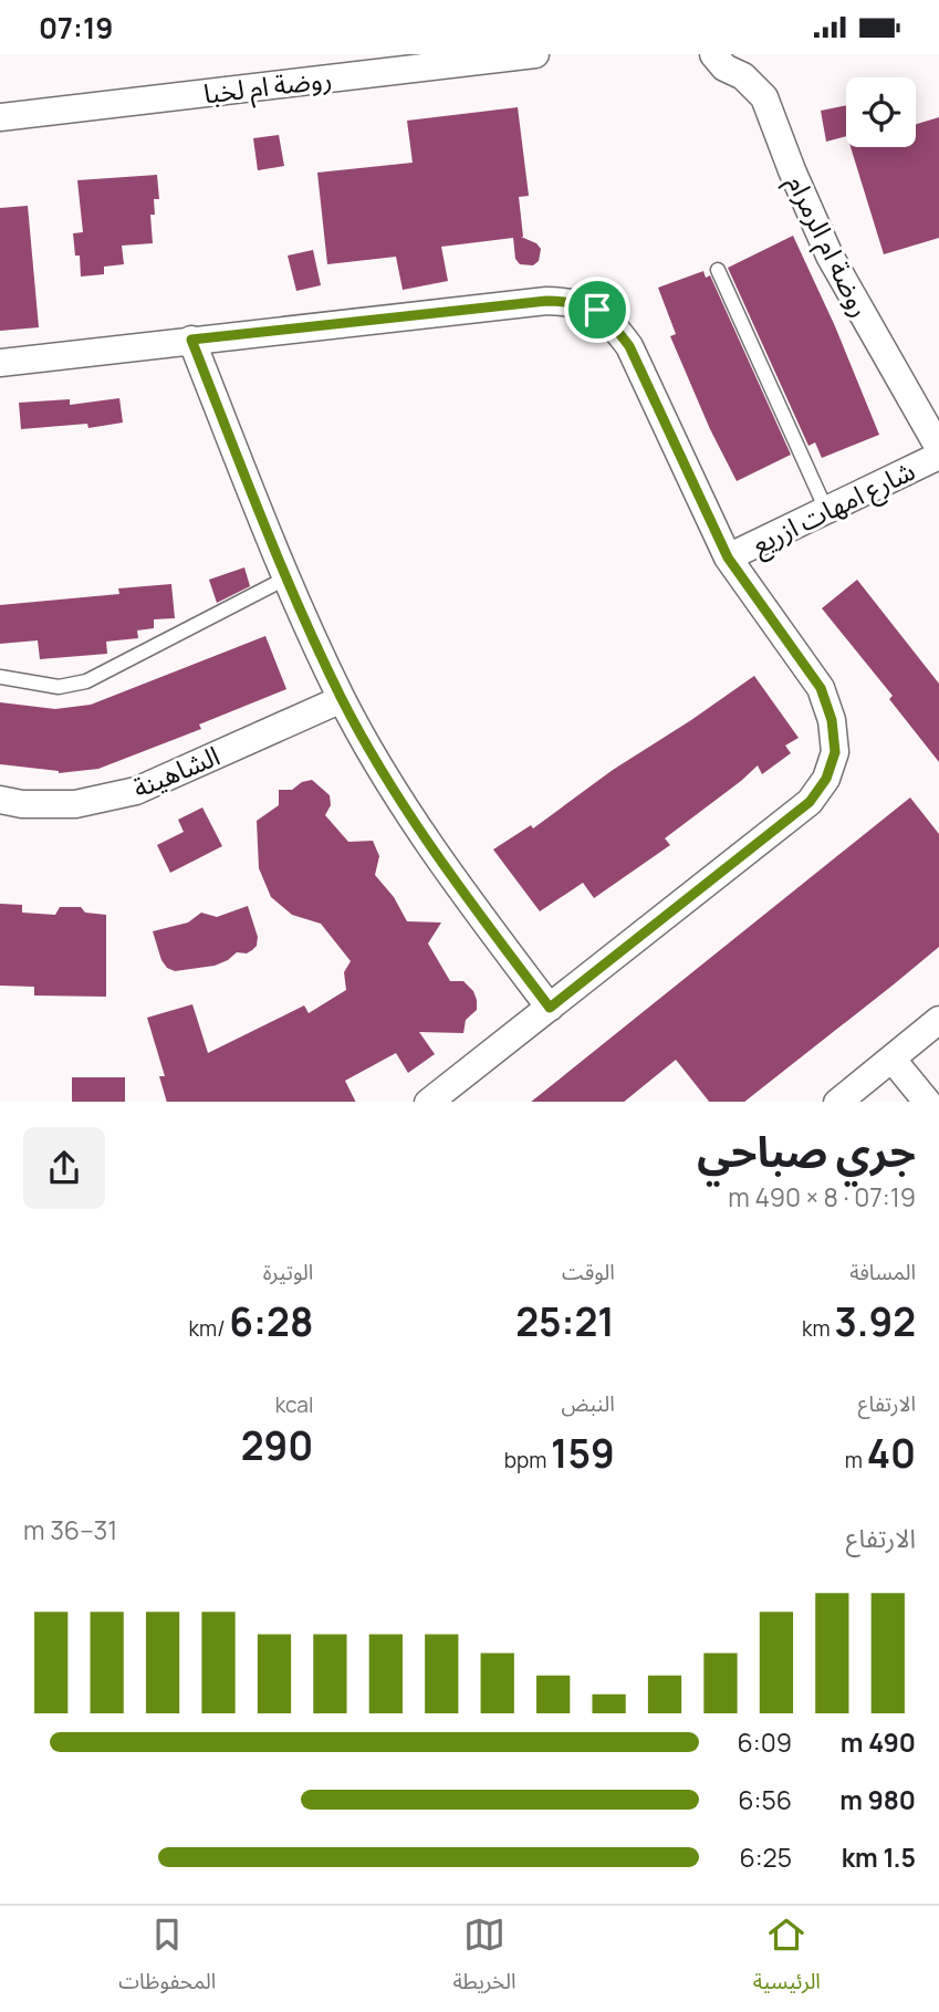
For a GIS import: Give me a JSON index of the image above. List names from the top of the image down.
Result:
{
  "streets": {
    "street": [
      "روضة ام لخبا",
      "روضة ام الرمرام",
      "شارع امهات ازريع",
      "الشاهينة"
    ]
  },
  "page": {
    "status": "07:19",
    "heading": ["جري صباحي", "07:19 · 8 × 490 m"],
    "stats": [
      ["المسافة", "3.92 km"],
      ["الوقت", "25:21"],
      ["الوتيرة", "6:28 /km"],
      ["الارتفاع", "40 m"],
      ["النبض", "159 bpm"],
      ["kcal", "290"]
    ],
    "chart": ["الارتفاع", "31–36 m"],
    "list": [
      {
        "name": "490 m",
        "note": "6:09"
      },
      {
        "name": "980 m",
        "note": "6:56"
      },
      {
        "name": "1.5 km",
        "note": "6:25"
      }
    ],
    "tabs": ["الرئيسية", "الخريطة", "المحفوظات"]
  }
}
